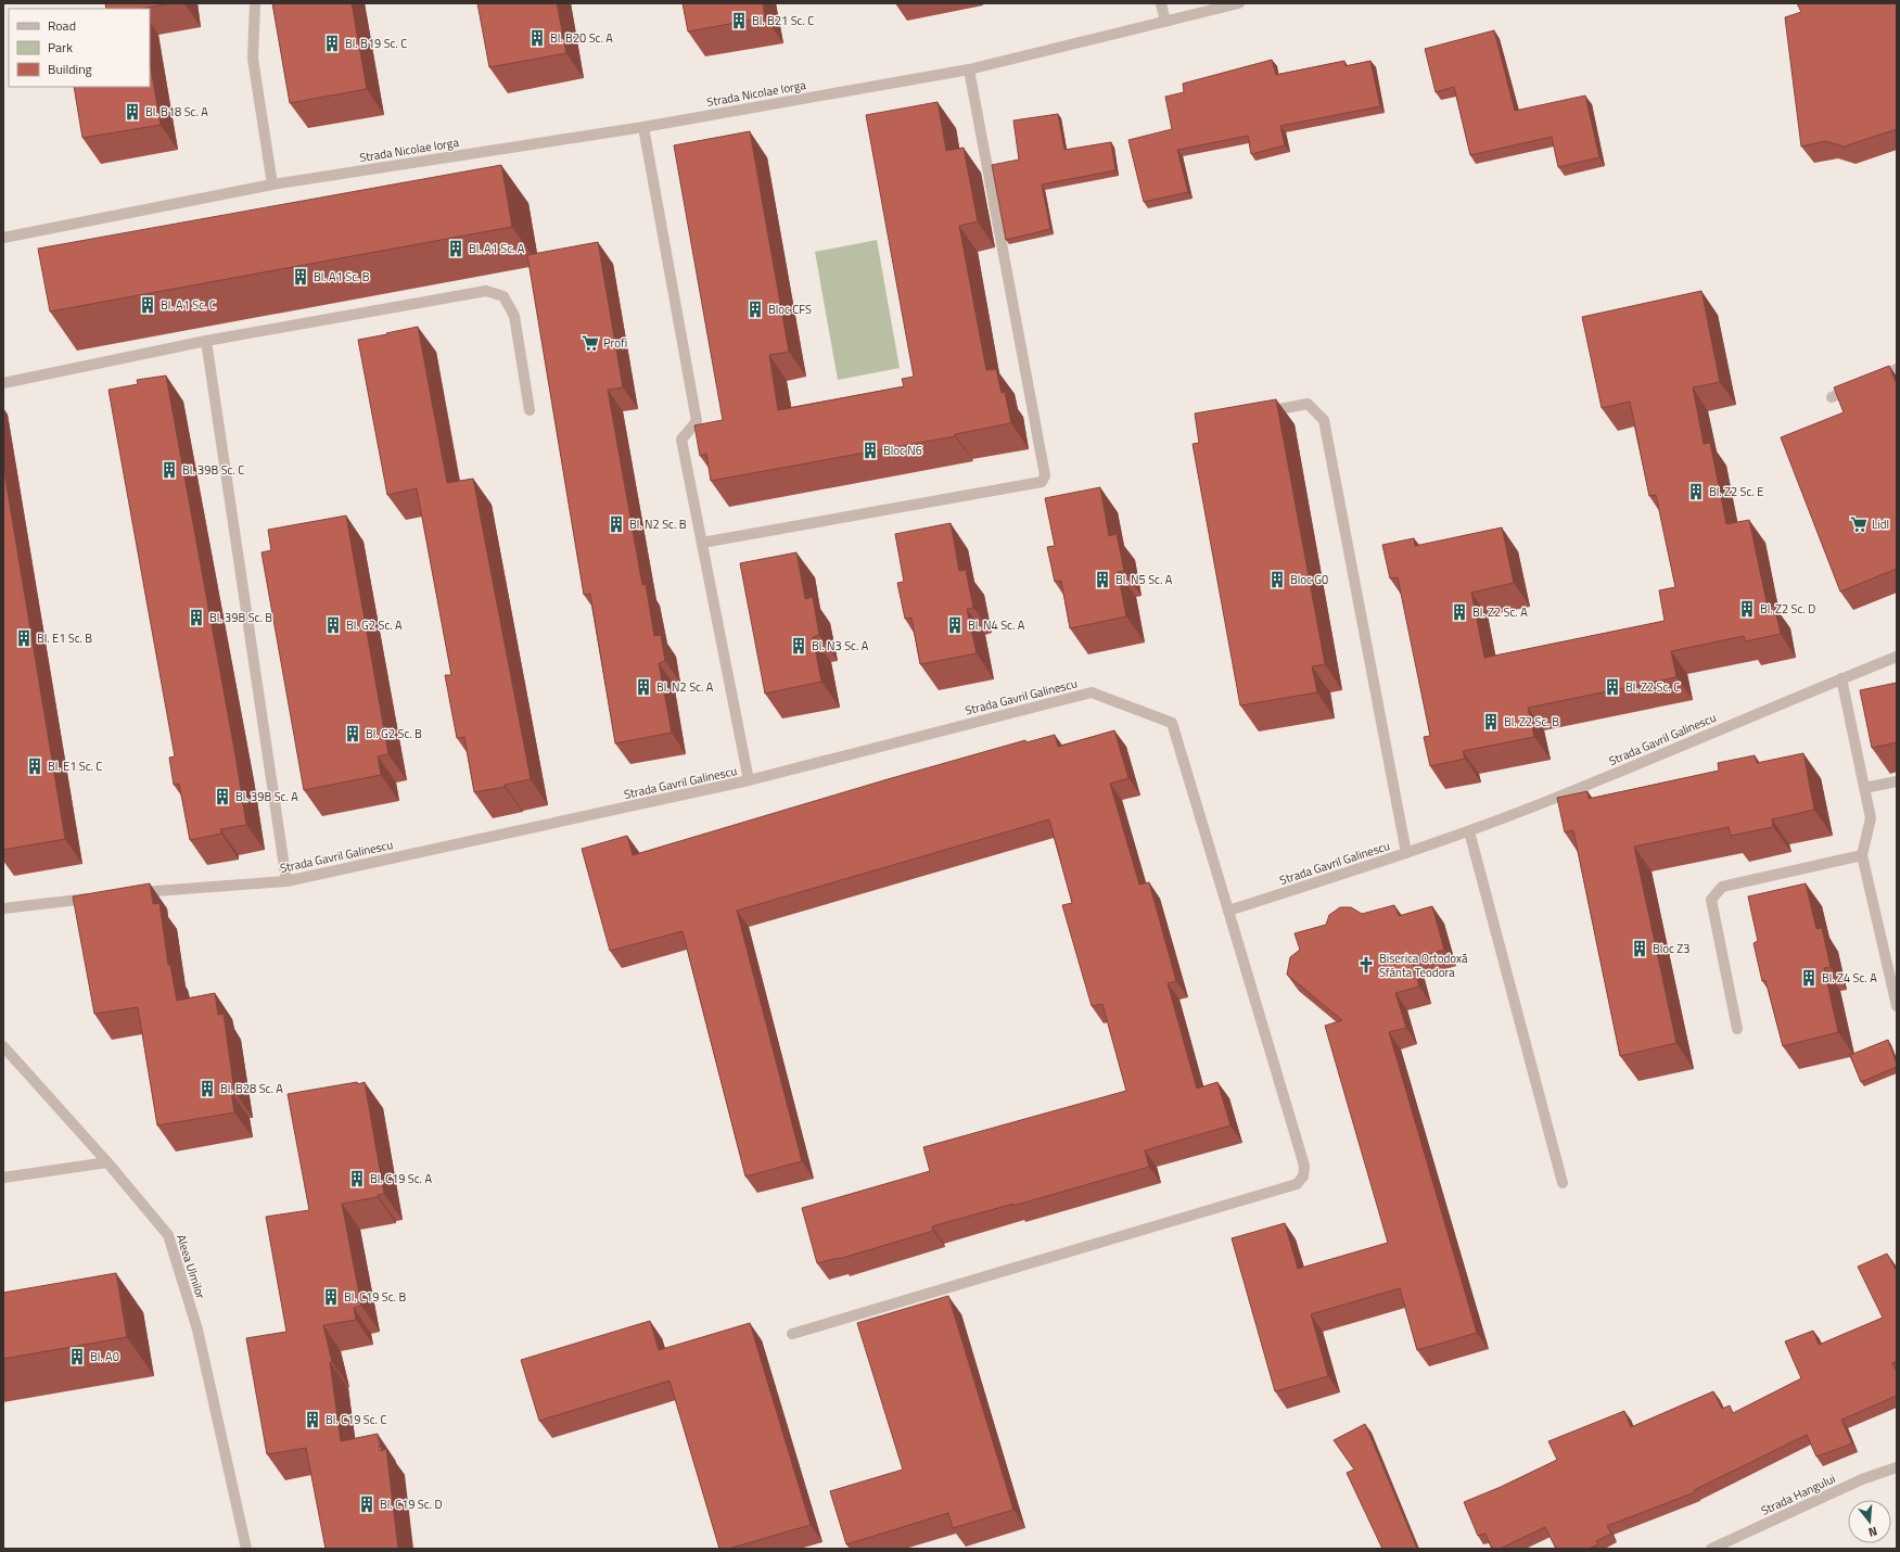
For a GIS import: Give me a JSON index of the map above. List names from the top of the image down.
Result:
{
  "streets": {
    "street": [
      "Strada Nicolae Iorga",
      "Strada Gavril Galinescu",
      "Aleea Ulmilor",
      "Strada Hangului"
    ]
  },
  "places": {
    "building": [
      "Bl. B21 Sc. C",
      "Bl. B20 Sc. A",
      "Bl. B19 Sc. C",
      "Bl. B18 Sc. A",
      "Bl. A1 Sc. A",
      "Bl. A1 Sc. B",
      "Bl. A1 Sc. C",
      "Bloc CFS",
      "Bloc N6",
      "Bl. 39B Sc. C",
      "Bl. Z2 Sc. E",
      "Bl. N2 Sc. B",
      "Bl. N5 Sc. A",
      "Bloc G0",
      "Bl. Z2 Sc. D",
      "Bl. Z2 Sc. A",
      "Bl. 39B Sc. B",
      "Bl. G2 Sc. A",
      "Bl. N4 Sc. A",
      "Bl. E1 Sc. B",
      "Bl. N3 Sc. A",
      "Bl. N2 Sc. A",
      "Bl. Z2 Sc. C",
      "Bl. Z2 Sc. B",
      "Bl. G2 Sc. B",
      "Bl. E1 Sc. C",
      "Bl. 39B Sc. A",
      "Bloc Z3",
      "Bl. Z4 Sc. A",
      "Bl. B28 Sc. A",
      "Bl. C19 Sc. A",
      "Bl. C19 Sc. B",
      "Bl. A0",
      "Bl. C19 Sc. C",
      "Bl. C19 Sc. D"
    ],
    "supermarket": ["Profi", "Lidl"],
    "church": ["Biserica Ortodoxă Sfânta Teodora"]
  },
  "legend": ["Road", "Park", "Building"],
  "north": "bottom"
}
